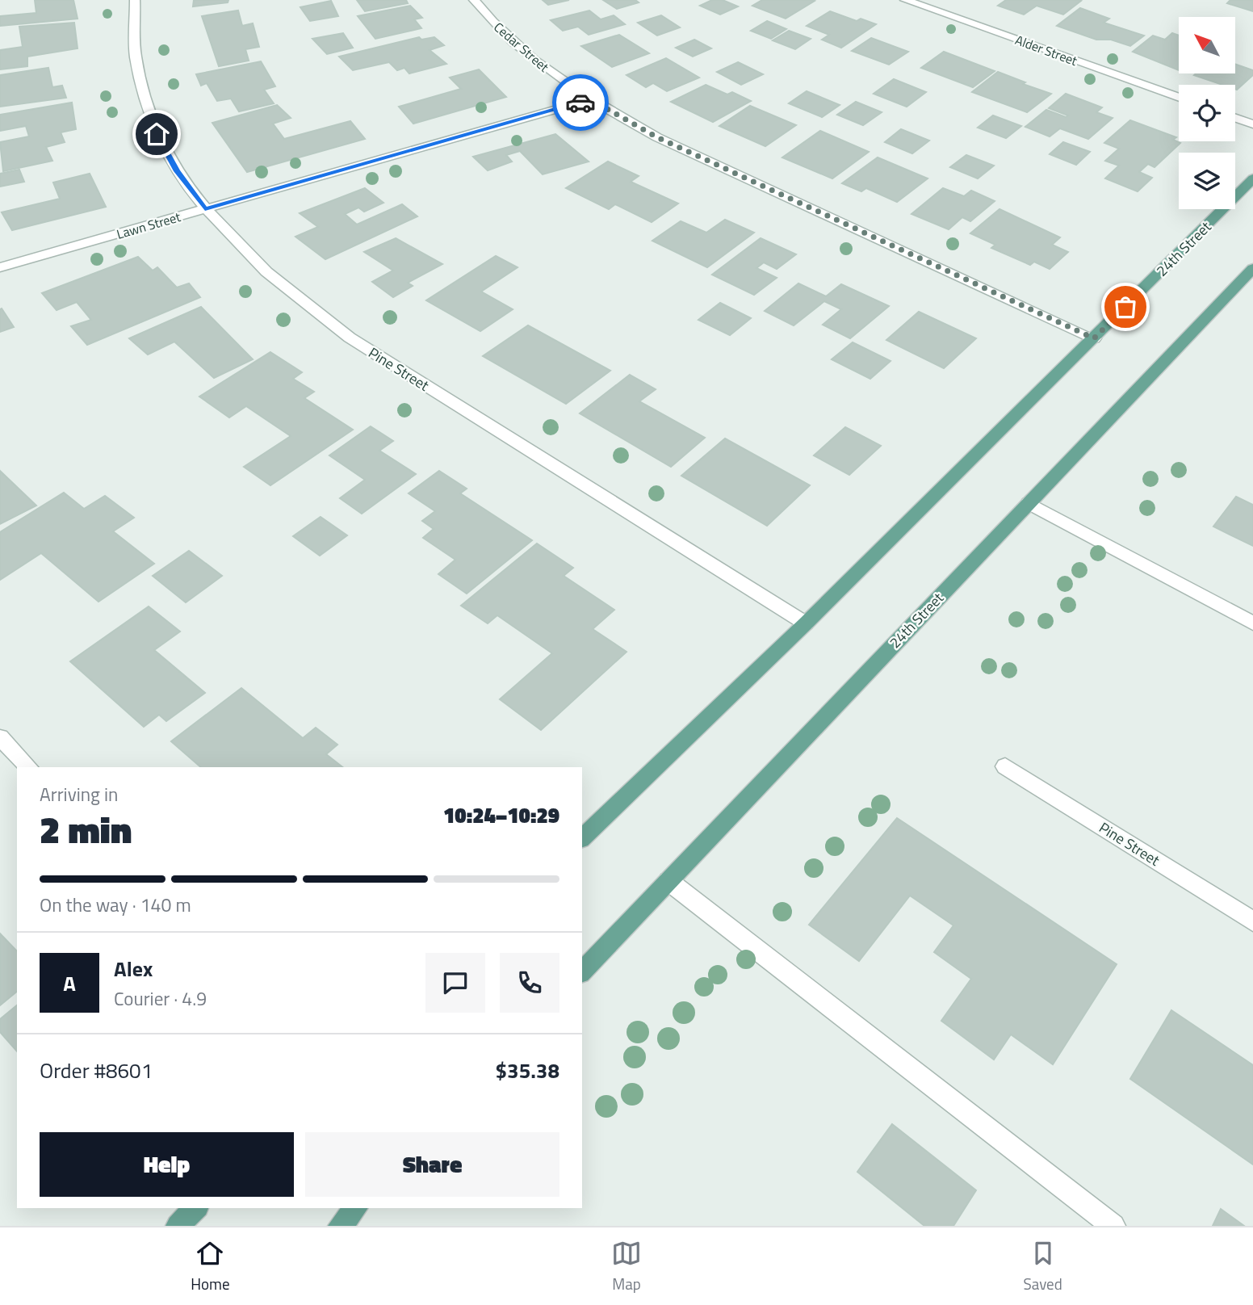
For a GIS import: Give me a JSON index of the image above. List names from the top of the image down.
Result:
{
  "streets": {
    "main road": ["24th Street"],
    "street": [
      "Cedar Street",
      "Alder Street",
      "Lawn Street",
      "Pine Street"
    ]
  },
  "crossings": [
    ["Cedar Street", "Lawn Street"],
    ["Cedar Street", "24th Street"],
    ["Lawn Street", "Pine Street"],
    ["24th Street", "Pine Street"]
  ],
  "north": "top left",
  "page": {
    "heading": ["2 min", "Arriving in", "10:24–10:29"],
    "panel": [
      "Alex",
      "Courier · 4.9",
      "Order #8601",
      "$35.38"
    ],
    "bar": "On the way · 140 m",
    "round": "A",
    "buttons": ["Help", "Share"],
    "tabs": ["Home", "Map", "Saved"]
  }
}
